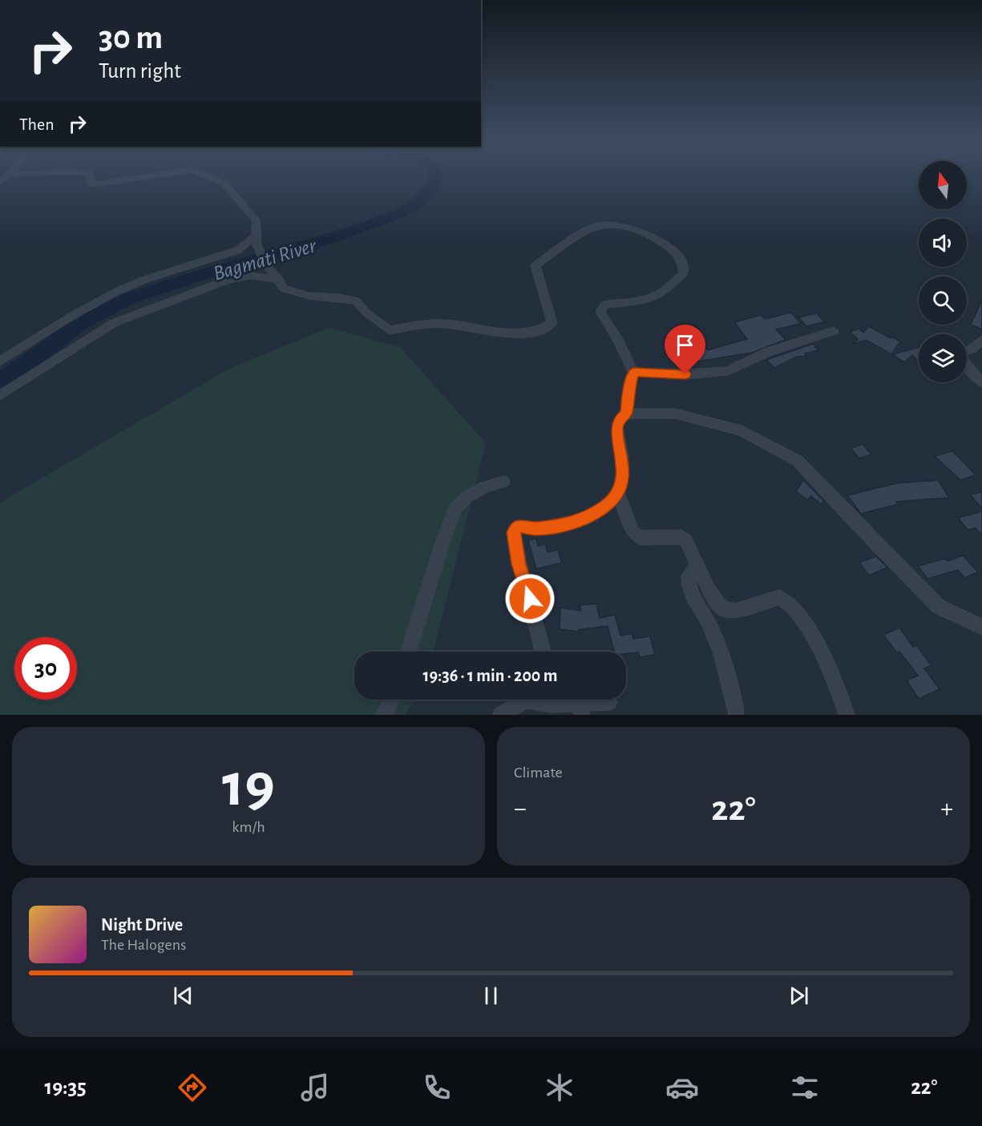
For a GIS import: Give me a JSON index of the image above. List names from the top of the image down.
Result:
{
  "water": ["Bagmati River"],
  "north": "top",
  "page": {
    "turn": ["30 m", "Turn right"],
    "then": "Then",
    "limit": "30",
    "trip": "19:36 · 1 min · 200 m",
    "tile": [
      ["19", "km/h"],
      "Climate"
    ],
    "heat": ["−", "22°", "+"],
    "song": ["Night Drive", "The Halogens"],
    "tabs": ["19:35", "22°"]
  }
}
